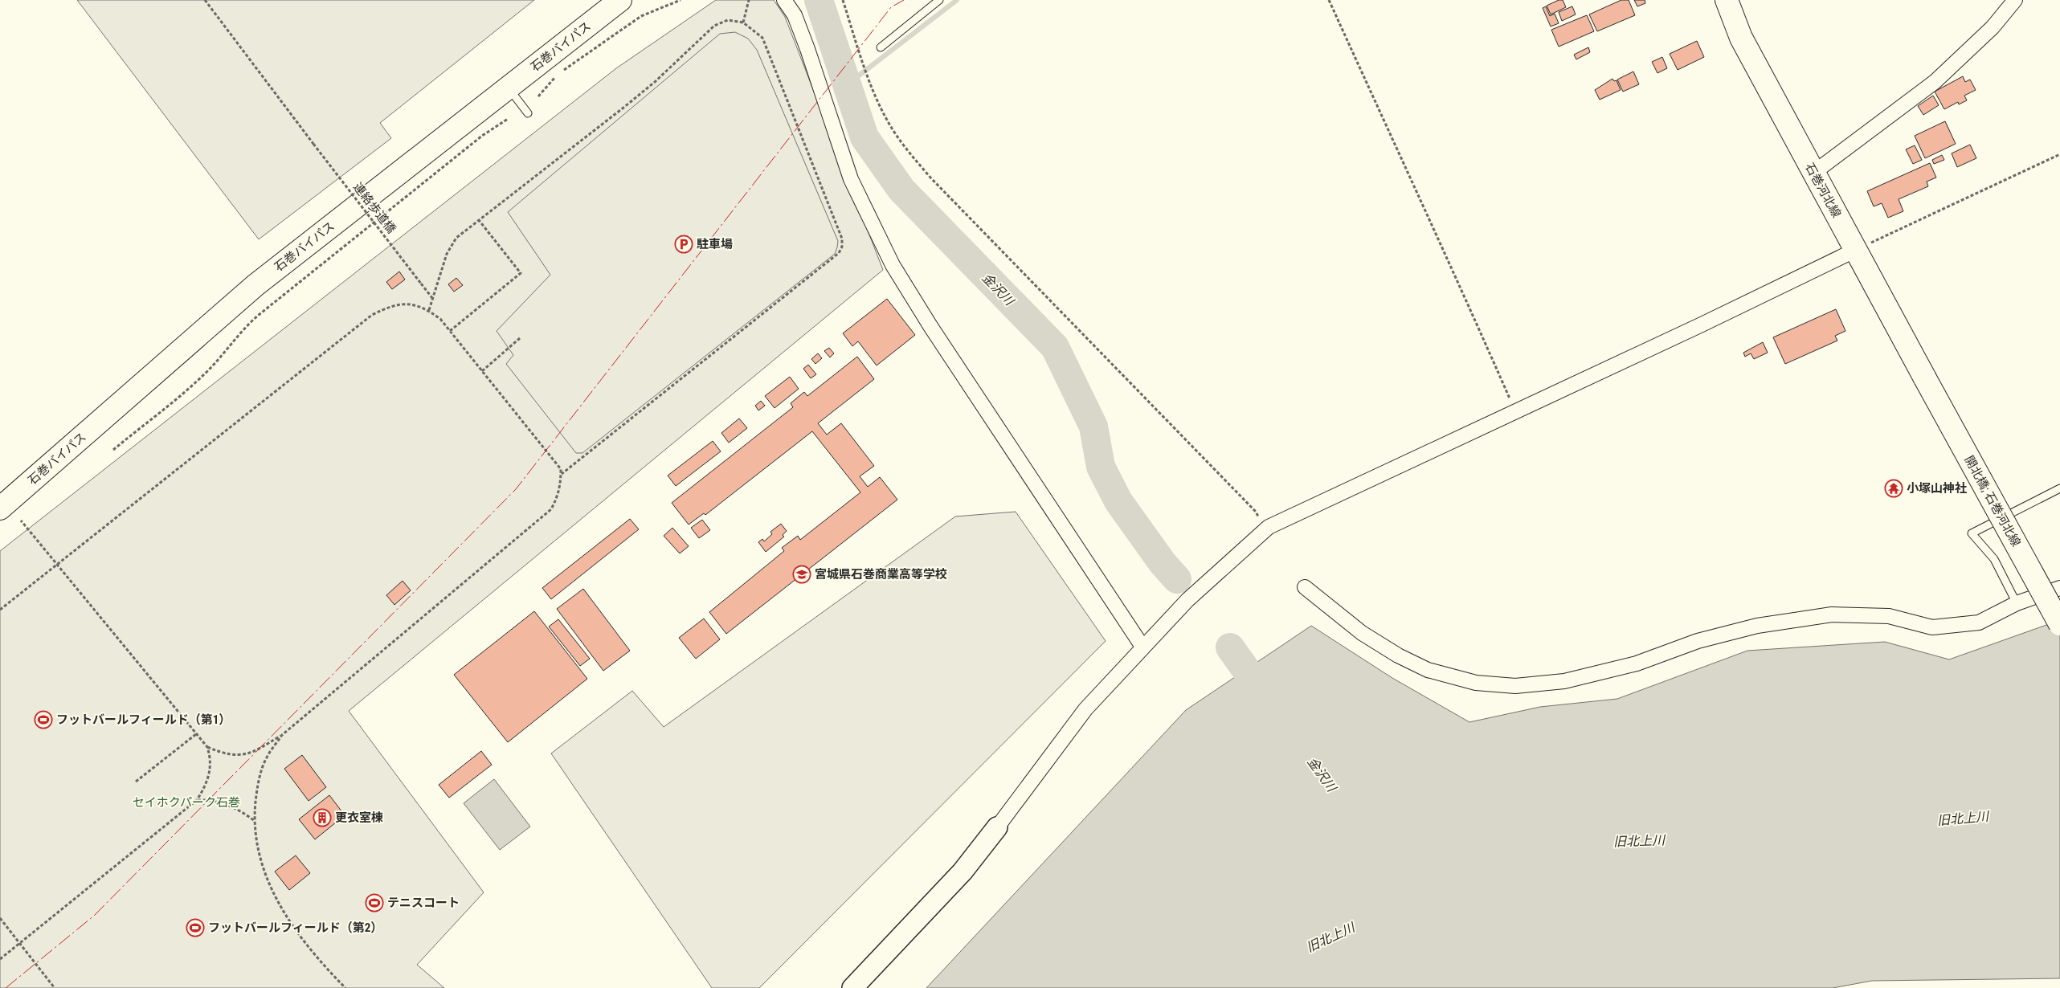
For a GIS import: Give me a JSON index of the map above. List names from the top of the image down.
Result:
{
  "streets": {
    "main road": ["石巻バイパス", "石巻河北線", "開北橋; 石巻河北線"],
    "path": ["連絡歩道橋"]
  },
  "crossings": [
    ["石巻河北線", "開北橋; 石巻河北線"]
  ],
  "water": ["金沢川", "旧北上川"],
  "parks": ["セイホクパーク石巻"],
  "places": {
    "parking": ["駐車場"],
    "temple": ["小塚山神社"],
    "school or university": ["宮城県石巻商業高等学校"],
    "sports": ["フットバールフィールド（第1）", "テニスコート", "フットバールフィールド（第2）"],
    "building": ["更衣室棟"]
  }
}
